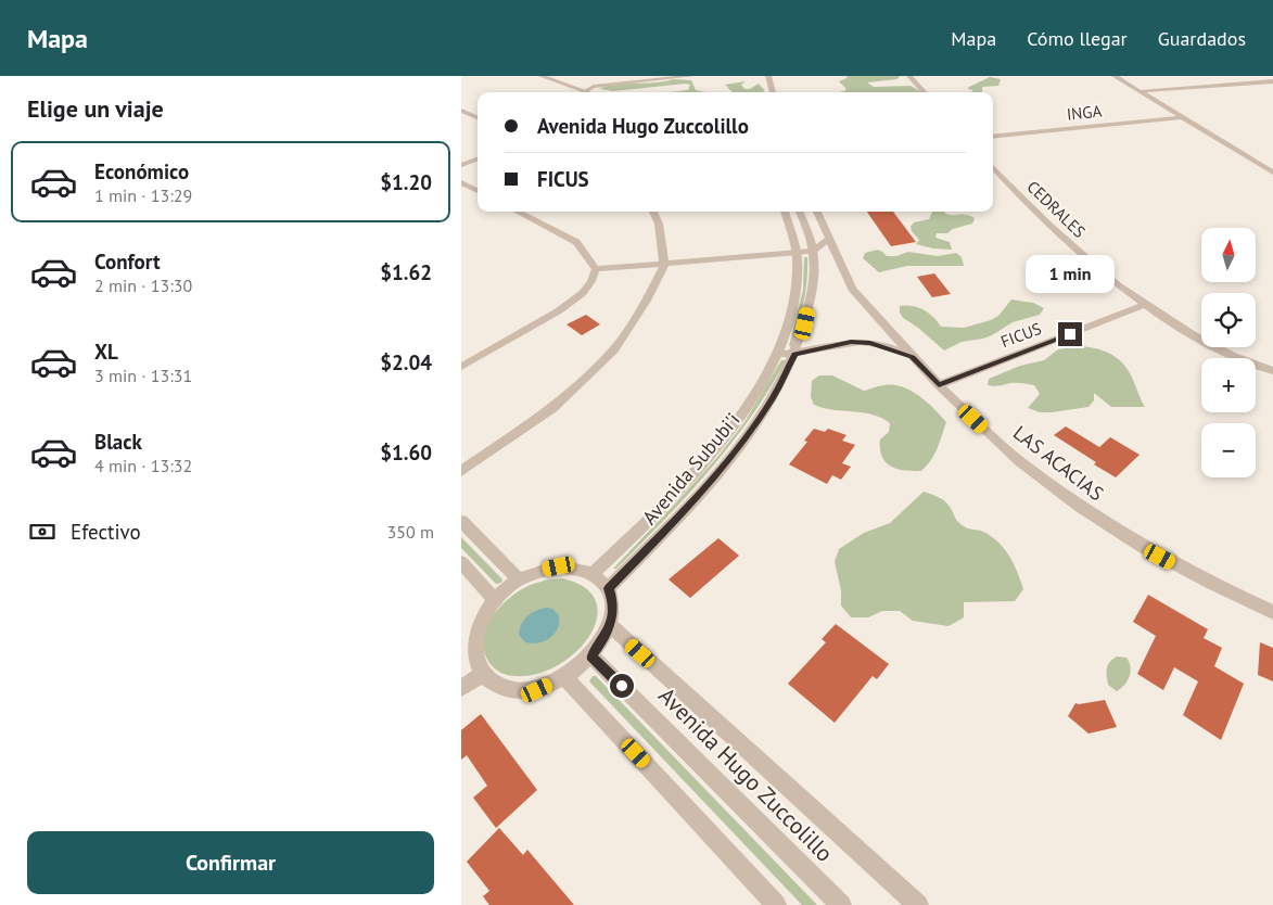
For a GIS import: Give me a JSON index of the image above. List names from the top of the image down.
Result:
{
  "streets": {
    "street": [
      "INGA",
      "CEDRALES",
      "FICUS",
      "LAS ACACIAS",
      "Avenida Sububi'i",
      "Avenida Hugo Zuccolillo"
    ]
  },
  "crossings": [
    ["CEDRALES", "FICUS"],
    ["FICUS", "LAS ACACIAS"],
    ["Avenida Sububi'i", "Avenida Hugo Zuccolillo"]
  ],
  "north": "top",
  "page": {
    "header": "Mapa",
    "nav": ["Mapa", "Cómo llegar", "Guardados"],
    "heading": "Elige un viaje",
    "banner": ["Avenida Hugo Zuccolillo", "FICUS"],
    "list": [
      {
        "name": "Económico",
        "note": "1 min · 13:29",
        "value": "$1.20"
      },
      {
        "name": "Confort",
        "note": "2 min · 13:30",
        "value": "$1.62"
      },
      {
        "name": "XL",
        "note": "3 min · 13:31",
        "value": "$2.04"
      },
      {
        "name": "Black",
        "note": "4 min · 13:32",
        "value": "$1.60"
      }
    ],
    "map_buttons": ["+", "−"],
    "bubble": "1 min",
    "pay": ["Efectivo", "350 m"],
    "buttons": "Confirmar"
  }
}
